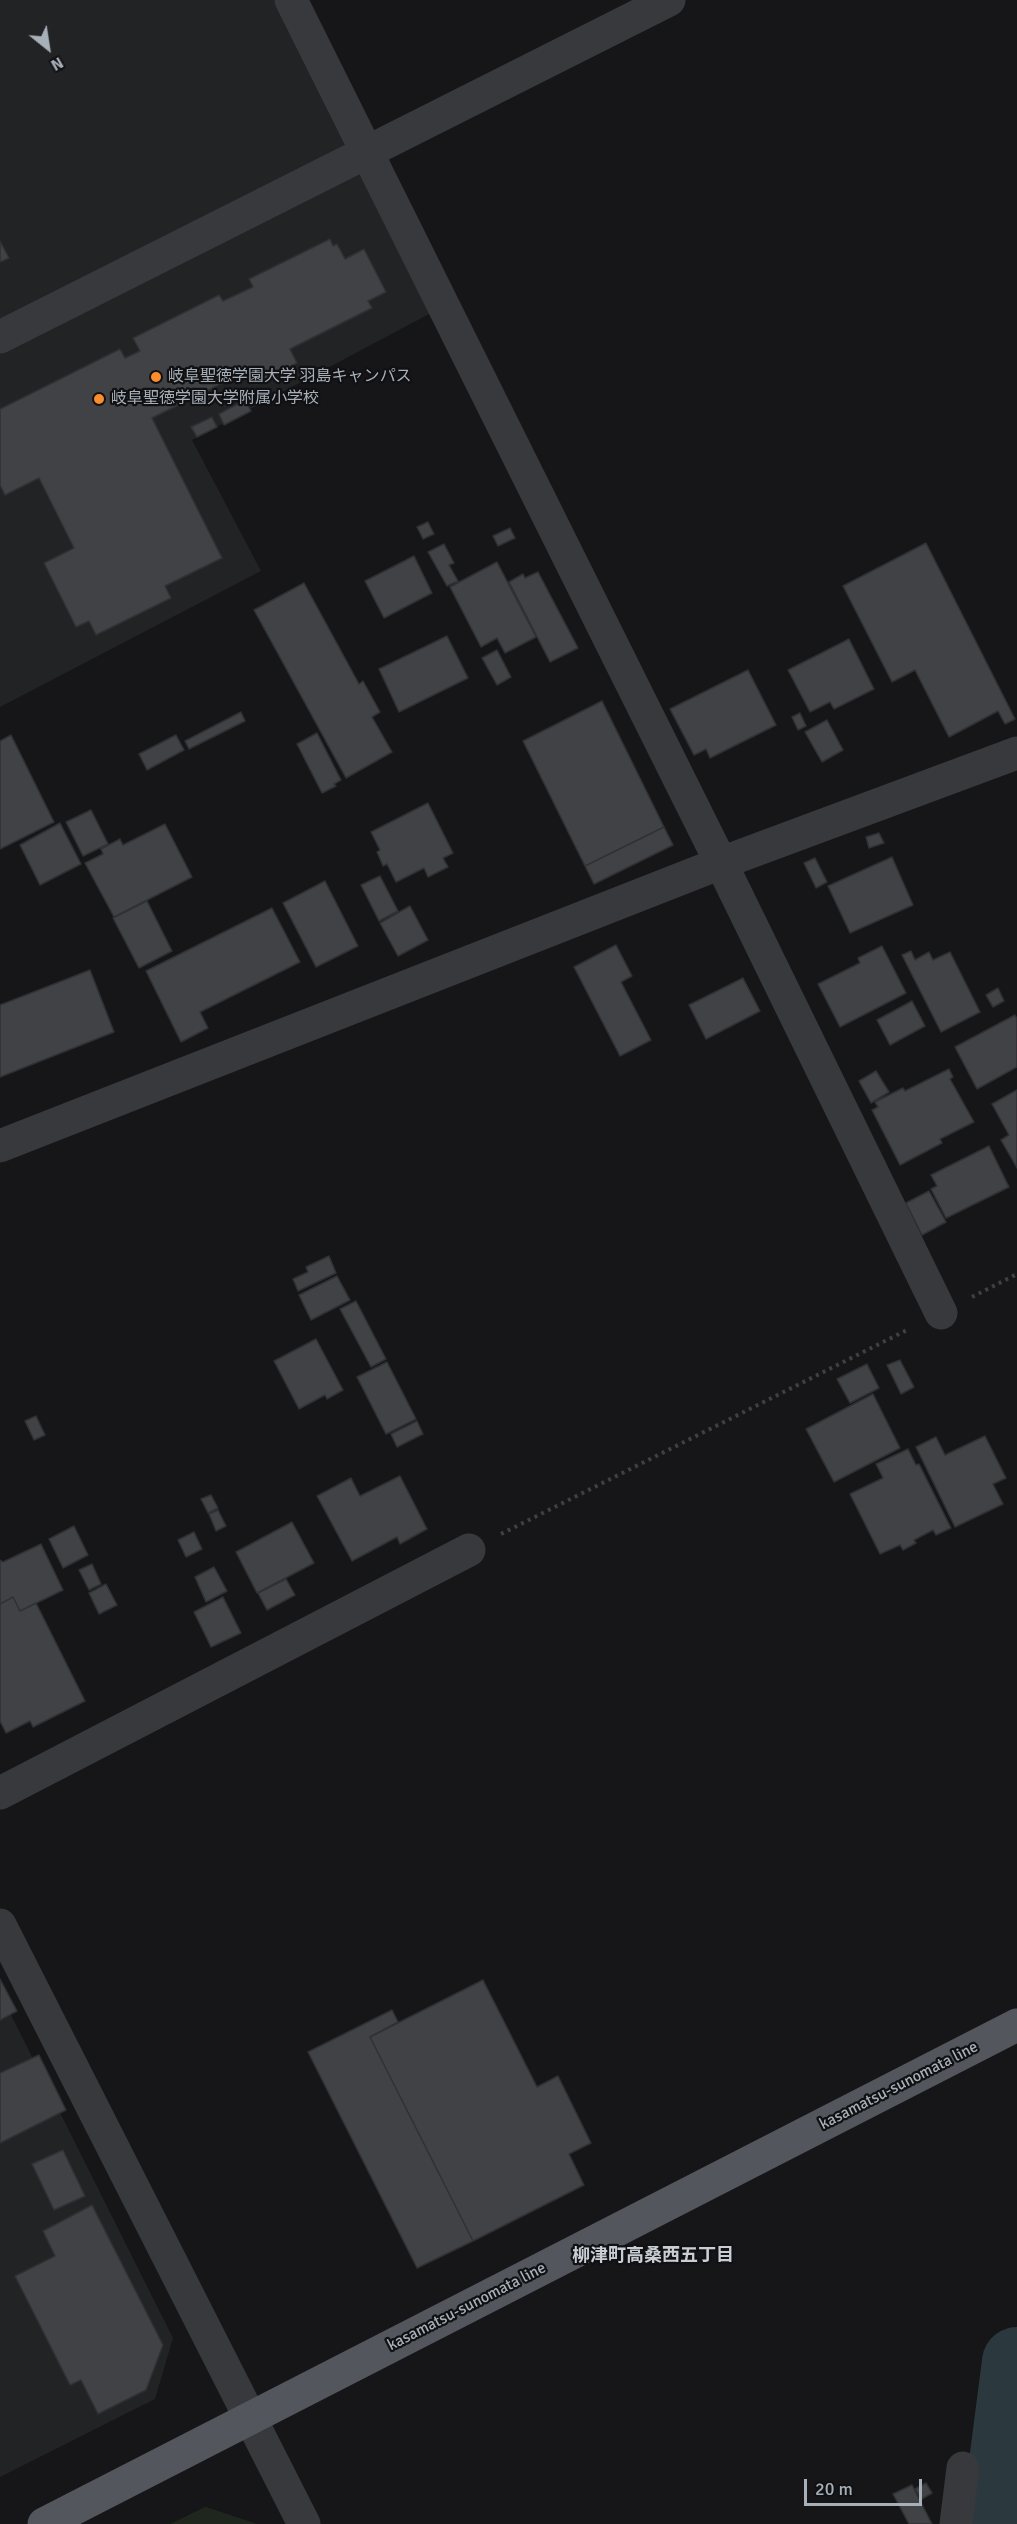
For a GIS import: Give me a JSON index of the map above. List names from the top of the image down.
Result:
{
  "streets": {
    "main road": ["kasamatsu-sunomata line"]
  },
  "districts": ["柳津町高桑西五丁目"],
  "places": ["岐阜聖徳学園大学 羽島キャンパス", "岐阜聖徳学園大学附属小学校"],
  "scale_bar": "20 m",
  "north": "bottom right"
}
